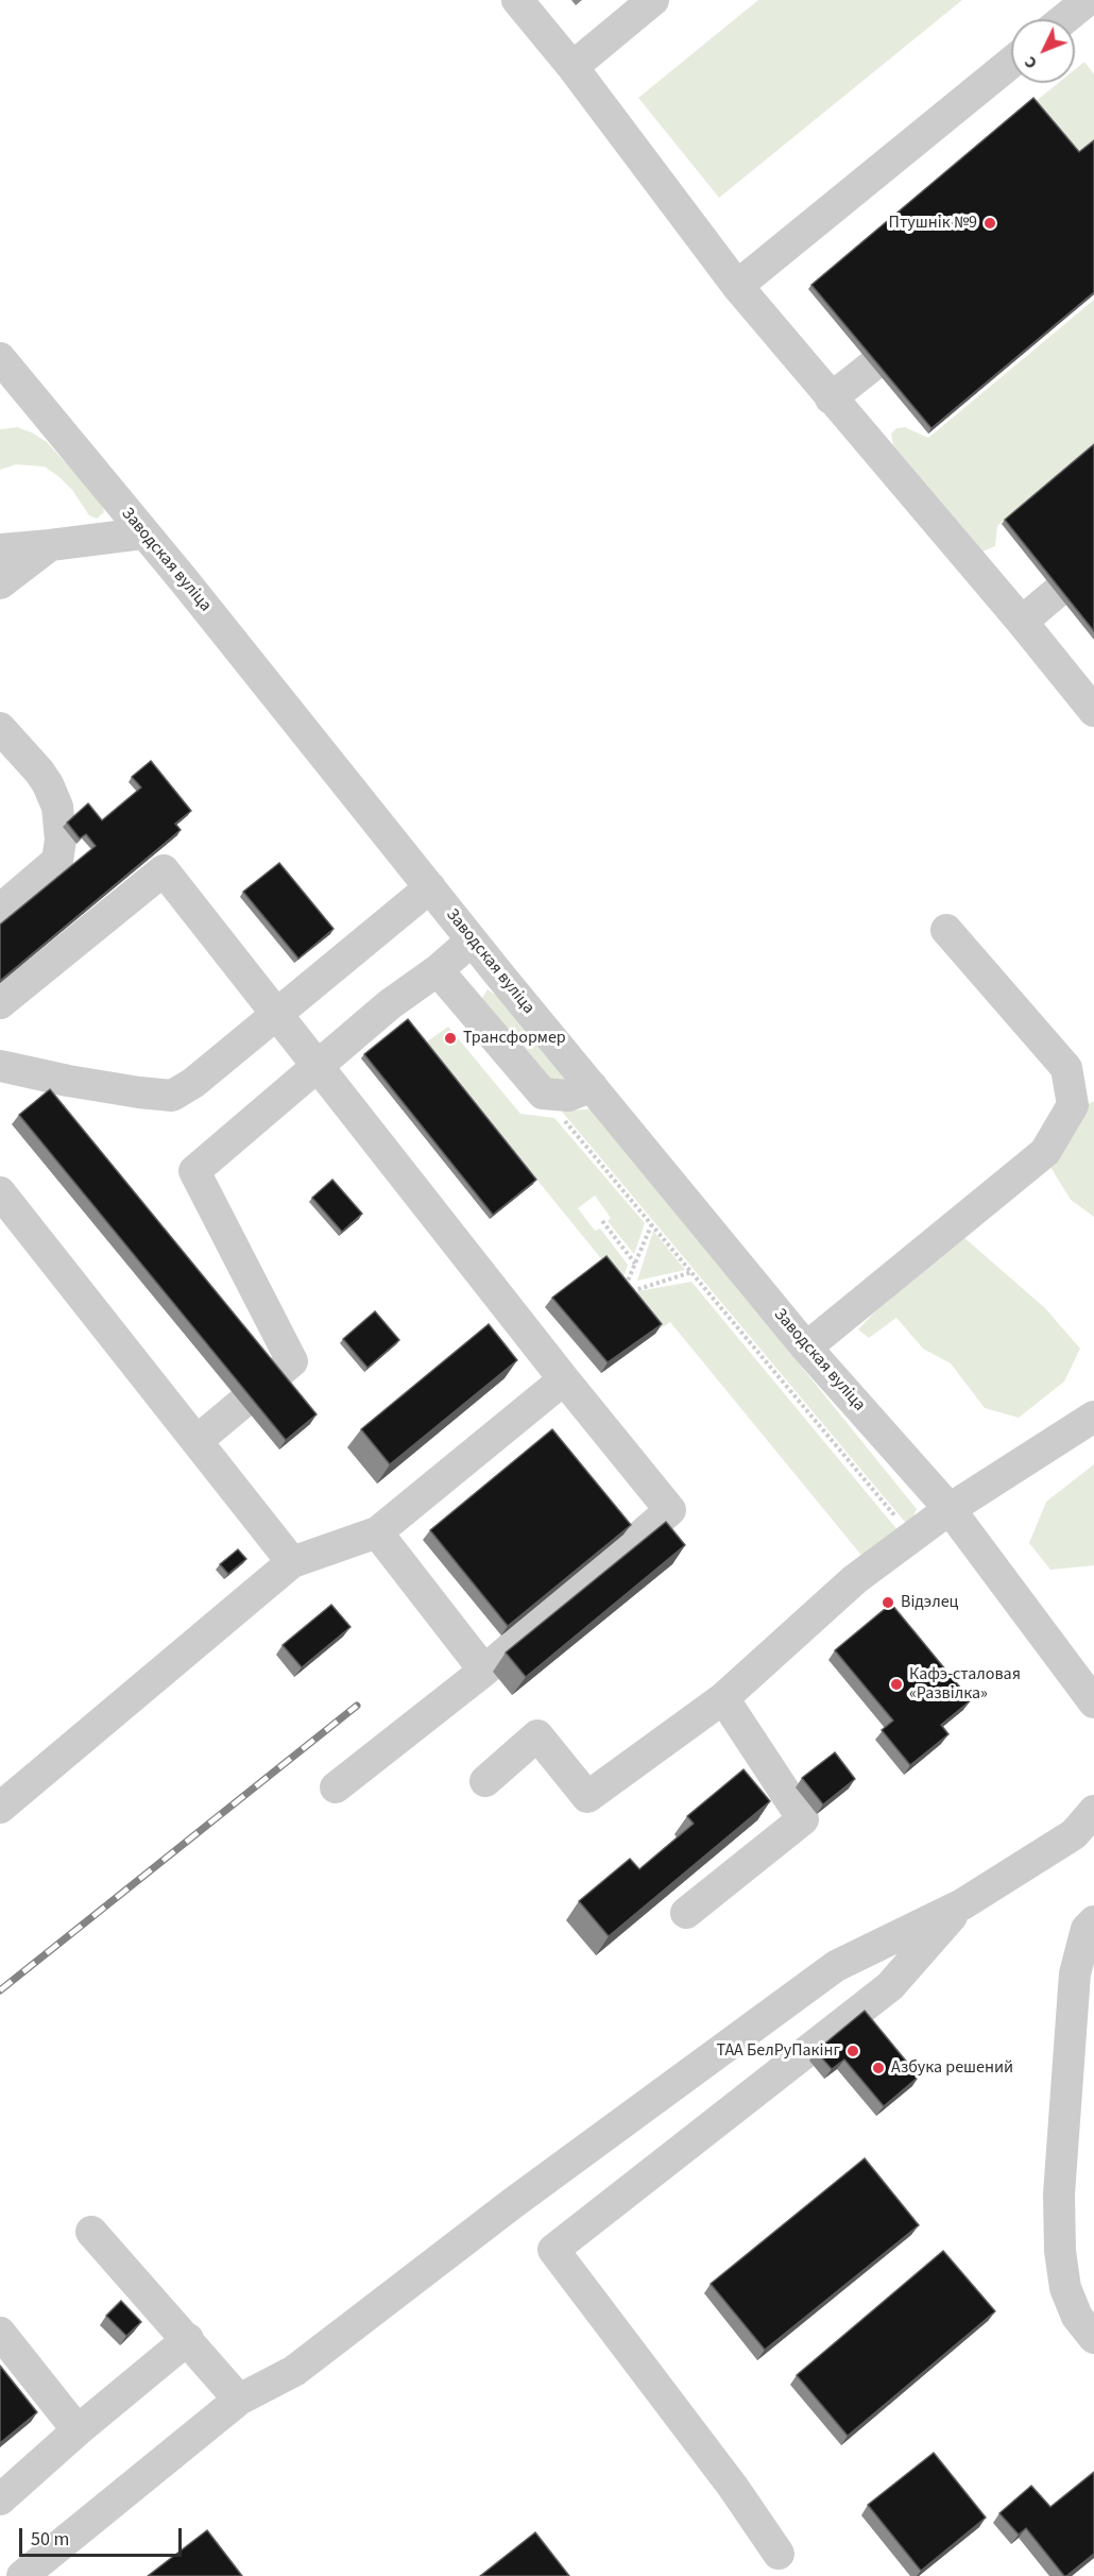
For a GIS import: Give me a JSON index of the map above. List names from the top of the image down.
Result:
{
  "streets": {
    "street": ["Заводская вуліца"]
  },
  "places": [
    "Птушнік №9",
    "Трансформер",
    "Відэлец",
    "Кафэ-сталовая «Развілка»",
    "ТАА БелРуПакінг",
    "Азбука решений"
  ],
  "scale_bar": "50 m",
  "north": "bottom left"
}
